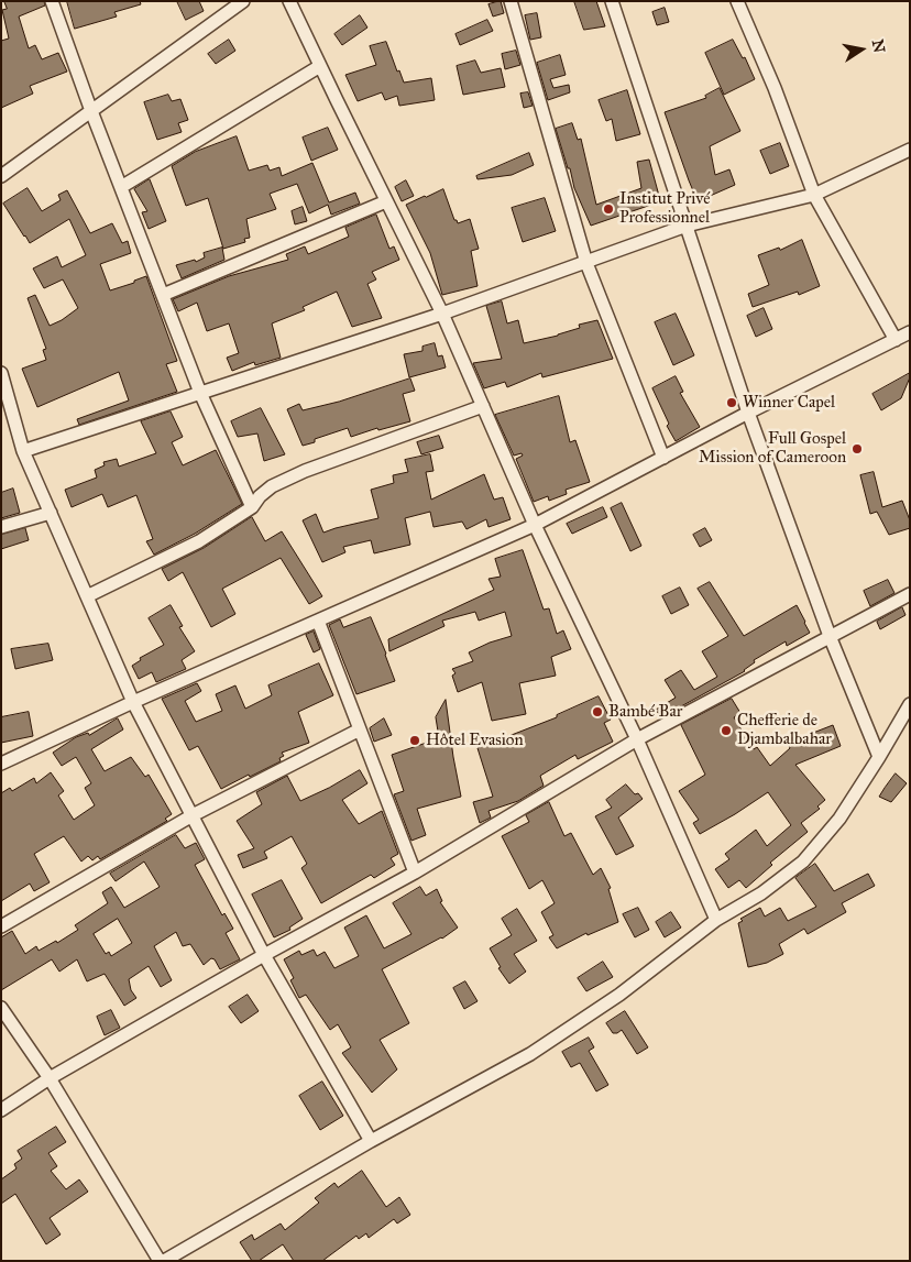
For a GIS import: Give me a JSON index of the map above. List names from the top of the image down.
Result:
{
  "places": [
    "Institut Privé Professionnel",
    "Winner Capel",
    "Full Gospel Mission of Cameroon",
    "Bambé Bar",
    "Chefferie de Djambalbahar",
    "Hôtel Evasion"
  ],
  "north": "right"
}
